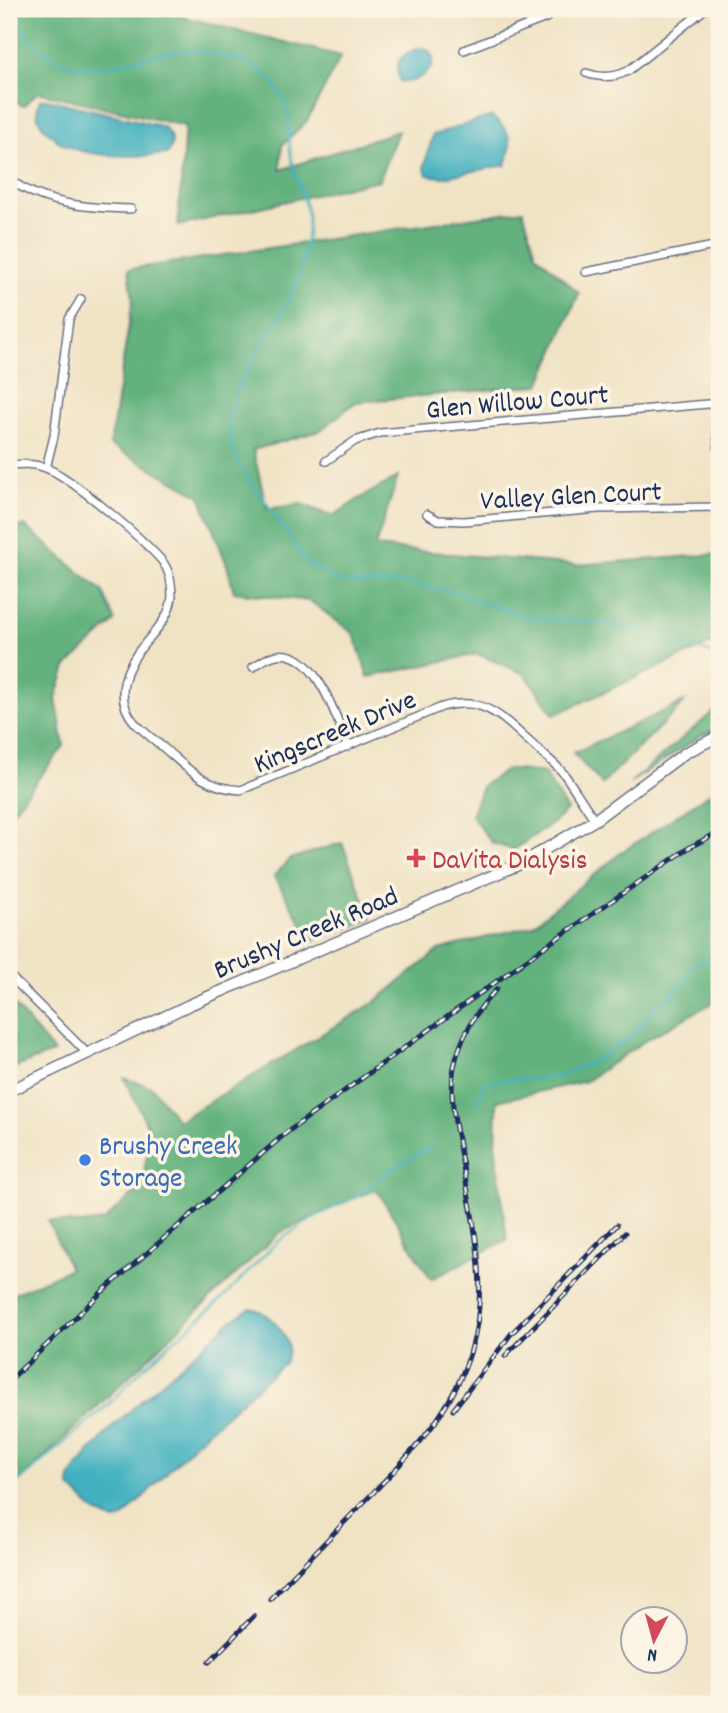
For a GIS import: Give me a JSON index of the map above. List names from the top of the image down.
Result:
{
  "streets": {
    "main road": ["Brushy Creek Road"],
    "street": ["Glen Willow Court", "Valley Glen Court", "Kingscreek Drive"]
  },
  "crossings": [
    ["Kingscreek Drive", "Brushy Creek Road"]
  ],
  "places": {
    "health": ["DaVita Dialysis"],
    "other": ["Brushy Creek Storage"]
  },
  "north": "bottom"
}
